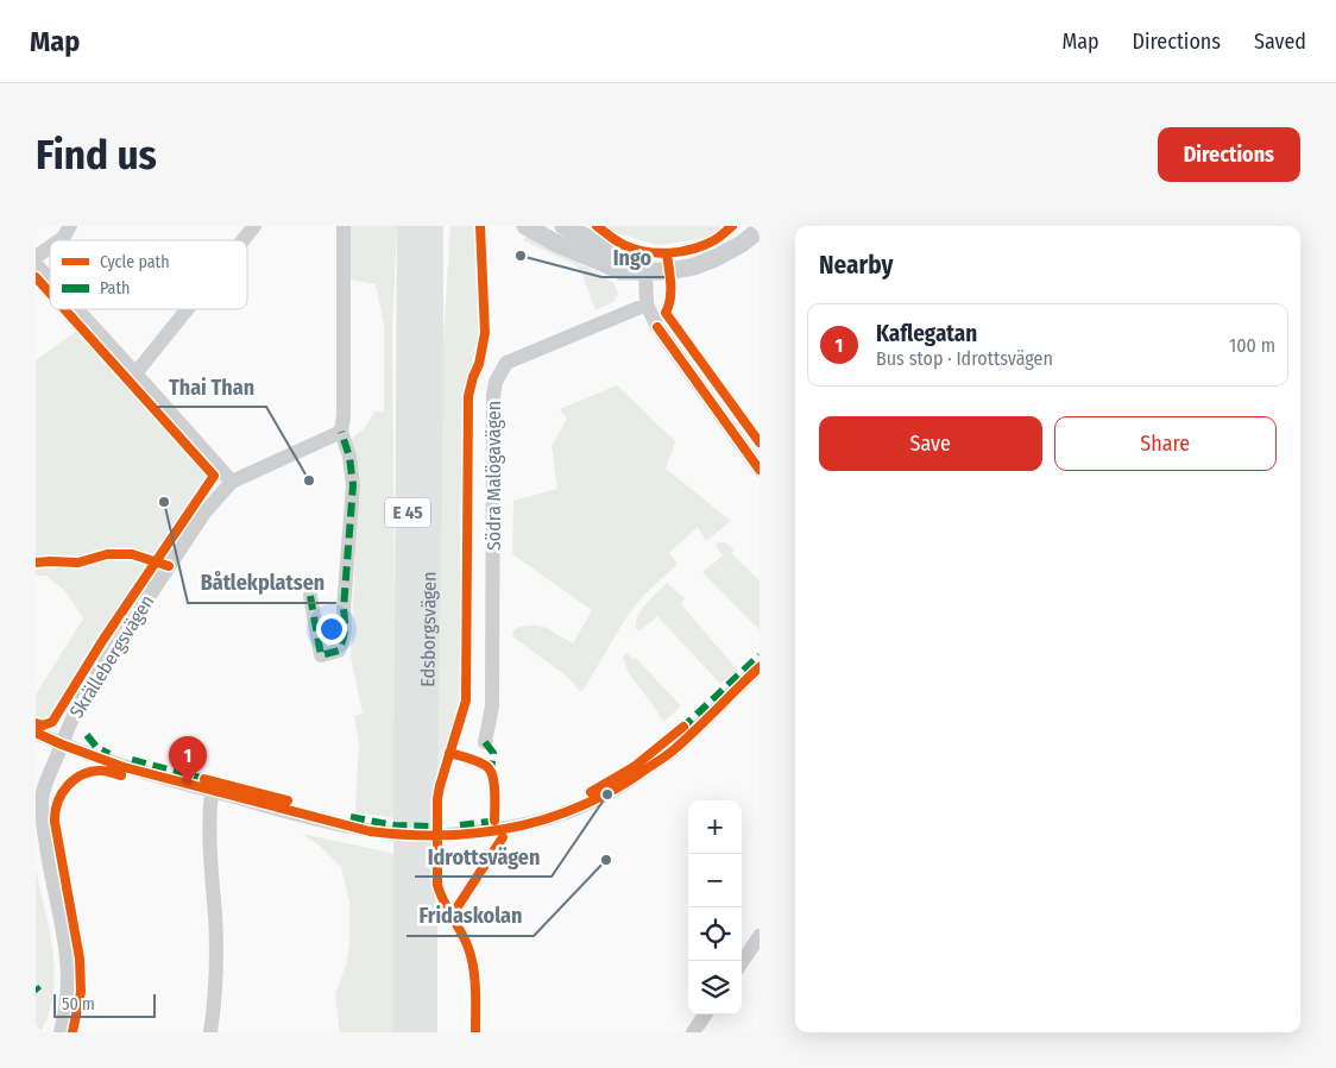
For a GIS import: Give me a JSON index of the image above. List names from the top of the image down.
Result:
{
  "streets": {
    "highway": ["E 45", "Edsborgsvägen"],
    "street": ["Södra Malögavägen", "Skrällebergsvägen"]
  },
  "places": [
    "Ingo",
    "Thai Than",
    "Båtlekplatsen",
    "Idrottsvägen",
    "Fridaskolan"
  ],
  "legend": ["Cycle path", "Path"],
  "scale_bar": "50 m",
  "page": {
    "header": "Map",
    "nav": ["Map", "Directions", "Saved"],
    "buttons": [
      "Directions",
      ["Save", "Share"]
    ],
    "title": "Find us",
    "heading": "Nearby",
    "list": [
      {
        "mark": "1",
        "name": "Kaflegatan",
        "note": "Bus stop · Idrottsvägen",
        "value": "100 m"
      }
    ],
    "pins": "1",
    "map_buttons": ["+", "−"],
    "scale": "50 m"
  }
}
